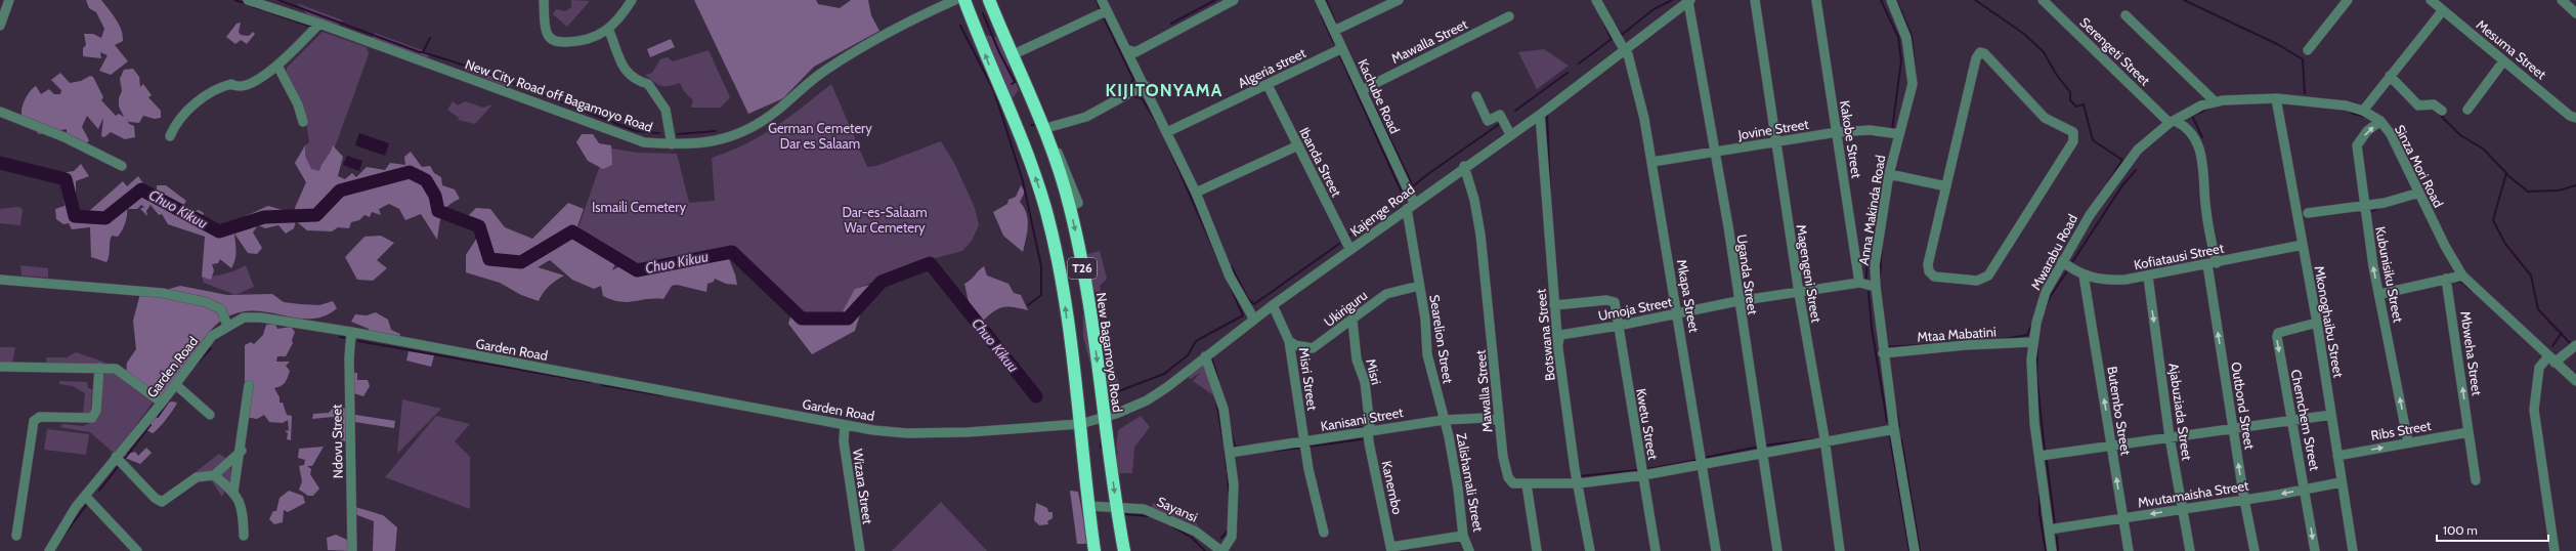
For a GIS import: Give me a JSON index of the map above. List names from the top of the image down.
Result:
{
  "streets": {
    "highway": ["T26", "New Bagamoyo Road"],
    "street": [
      "Mawalla Street",
      "Mesuma Street",
      "Serengeti Street",
      "Algeria street",
      "New City Road off Bagamoyo Road",
      "Kachube Road",
      "Jovine Street",
      "Kakobe Street",
      "Ibanda Street",
      "Sinza Mori Road",
      "Kajenge Road",
      "Anna Makinda Road",
      "Mwarabu Road",
      "Kofiatausi Street",
      "Magengeni Street",
      "Uganda Street",
      "Kubunisiku Street",
      "Mkapa Street",
      "Ukiriguru",
      "Umoja Street",
      "Mkonoghaibu Street",
      "Mtaa Mabatini",
      "Botswana Street",
      "Searelion Street",
      "Garden Road",
      "Mbweha Street",
      "Misri",
      "Misri Street",
      "Outbond Street",
      "Butembo Street",
      "Ajabuziada Street",
      "Kanisani Street",
      "Chemchem Street",
      "Kwetu Street",
      "Ribs Street",
      "Ndovu Street",
      "Zalishamali Street",
      "Wizara Street",
      "Kanembo",
      "Mvutamaisha Street",
      "Sayansi"
    ]
  },
  "crossings": [
    ["Mawalla Street", "Kachube Road"],
    ["Mawalla Street", "Kajenge Road"],
    ["Mawalla Street", "Anna Makinda Road"],
    ["Mawalla Street", "Magengeni Street"],
    ["Mawalla Street", "Uganda Street"],
    ["Mawalla Street", "Mkapa Street"],
    ["Mawalla Street", "Botswana Street"],
    ["Mawalla Street", "Kanisani Street"],
    ["Mawalla Street", "Kwetu Street"],
    ["Serengeti Street", "Sinza Mori Road"],
    ["Serengeti Street", "Mwarabu Road"],
    ["Serengeti Street", "Kofiatausi Street"],
    ["Serengeti Street", "Outbond Street"],
    ["Algeria street", "Kachube Road"],
    ["Algeria street", "Ibanda Street"],
    ["Kachube Road", "Kajenge Road"],
    ["Kachube Road", "Ukiriguru"],
    ["Kachube Road", "Searelion Street"],
    ["Jovine Street", "Kakobe Street"],
    ["Jovine Street", "Anna Makinda Road"],
    ["Jovine Street", "Magengeni Street"],
    ["Jovine Street", "Uganda Street"],
    ["Jovine Street", "Mkapa Street"],
    ["Kakobe Street", "Umoja Street"],
    ["Ibanda Street", "Kajenge Road"],
    ["Sinza Mori Road", "Mwarabu Road"],
    ["Sinza Mori Road", "Kubunisiku Street"],
    ["Sinza Mori Road", "Mkonoghaibu Street"],
    ["Kajenge Road", "T26"],
    ["Kajenge Road", "Uganda Street"],
    ["Kajenge Road", "Mkapa Street"],
    ["Kajenge Road", "Botswana Street"],
    ["Kajenge Road", "Garden Road"],
    ["Kajenge Road", "New Bagamoyo Road"],
    ["Kajenge Road", "Misri Street"],
    ["Anna Makinda Road", "Umoja Street"],
    ["Anna Makinda Road", "Mtaa Mabatini"],
    ["Mwarabu Road", "Kofiatausi Street"],
    ["Mwarabu Road", "Mtaa Mabatini"],
    ["Mwarabu Road", "Mvutamaisha Street"],
    ["Kofiatausi Street", "Mkonoghaibu Street"],
    ["Kofiatausi Street", "Outbond Street"],
    ["Kofiatausi Street", "Butembo Street"],
    ["Kofiatausi Street", "Ajabuziada Street"],
    ["T26", "Garden Road"],
    ["T26", "Sayansi"],
    ["Magengeni Street", "Umoja Street"],
    ["Uganda Street", "Umoja Street"],
    ["Kubunisiku Street", "Ribs Street"],
    ["Mkapa Street", "Umoja Street"],
    ["Ukiriguru", "Searelion Street"],
    ["Ukiriguru", "Misri"],
    ["Ukiriguru", "Misri Street"],
    ["Umoja Street", "Botswana Street"],
    ["Umoja Street", "Kwetu Street"],
    ["Mkonoghaibu Street", "Chemchem Street"],
    ["Mkonoghaibu Street", "Ribs Street"],
    ["Mkonoghaibu Street", "Mvutamaisha Street"],
    ["Botswana Street", "Kwetu Street"],
    ["Searelion Street", "Kanisani Street"],
    ["Searelion Street", "Zalishamali Street"],
    ["Garden Road", "Ndovu Street"],
    ["Garden Road", "Wizara Street"],
    ["New Bagamoyo Road", "Sayansi"],
    ["Mbweha Street", "Ribs Street"],
    ["Misri", "Kanisani Street"],
    ["Misri", "Kanembo"],
    ["Misri Street", "Kanisani Street"],
    ["Outbond Street", "Mvutamaisha Street"],
    ["Butembo Street", "Mvutamaisha Street"],
    ["Ajabuziada Street", "Mvutamaisha Street"],
    ["Kanisani Street", "Zalishamali Street"],
    ["Kanisani Street", "Kanembo"],
    ["Chemchem Street", "Mvutamaisha Street"]
  ],
  "one_way": [
    "Kubunisiku Street",
    "Outbond Street",
    "Butembo Street",
    "Ajabuziada Street",
    "Chemchem Street",
    "Ribs Street"
  ],
  "districts": ["KIJITONYAMA"],
  "water": ["Chuo Kikuu"],
  "parks": ["German Cemetery Dar es Salaam", "Ismaili Cemetery", "Dar-es-Salaam War Cemetery"],
  "scale_bar": "100 m"
}
